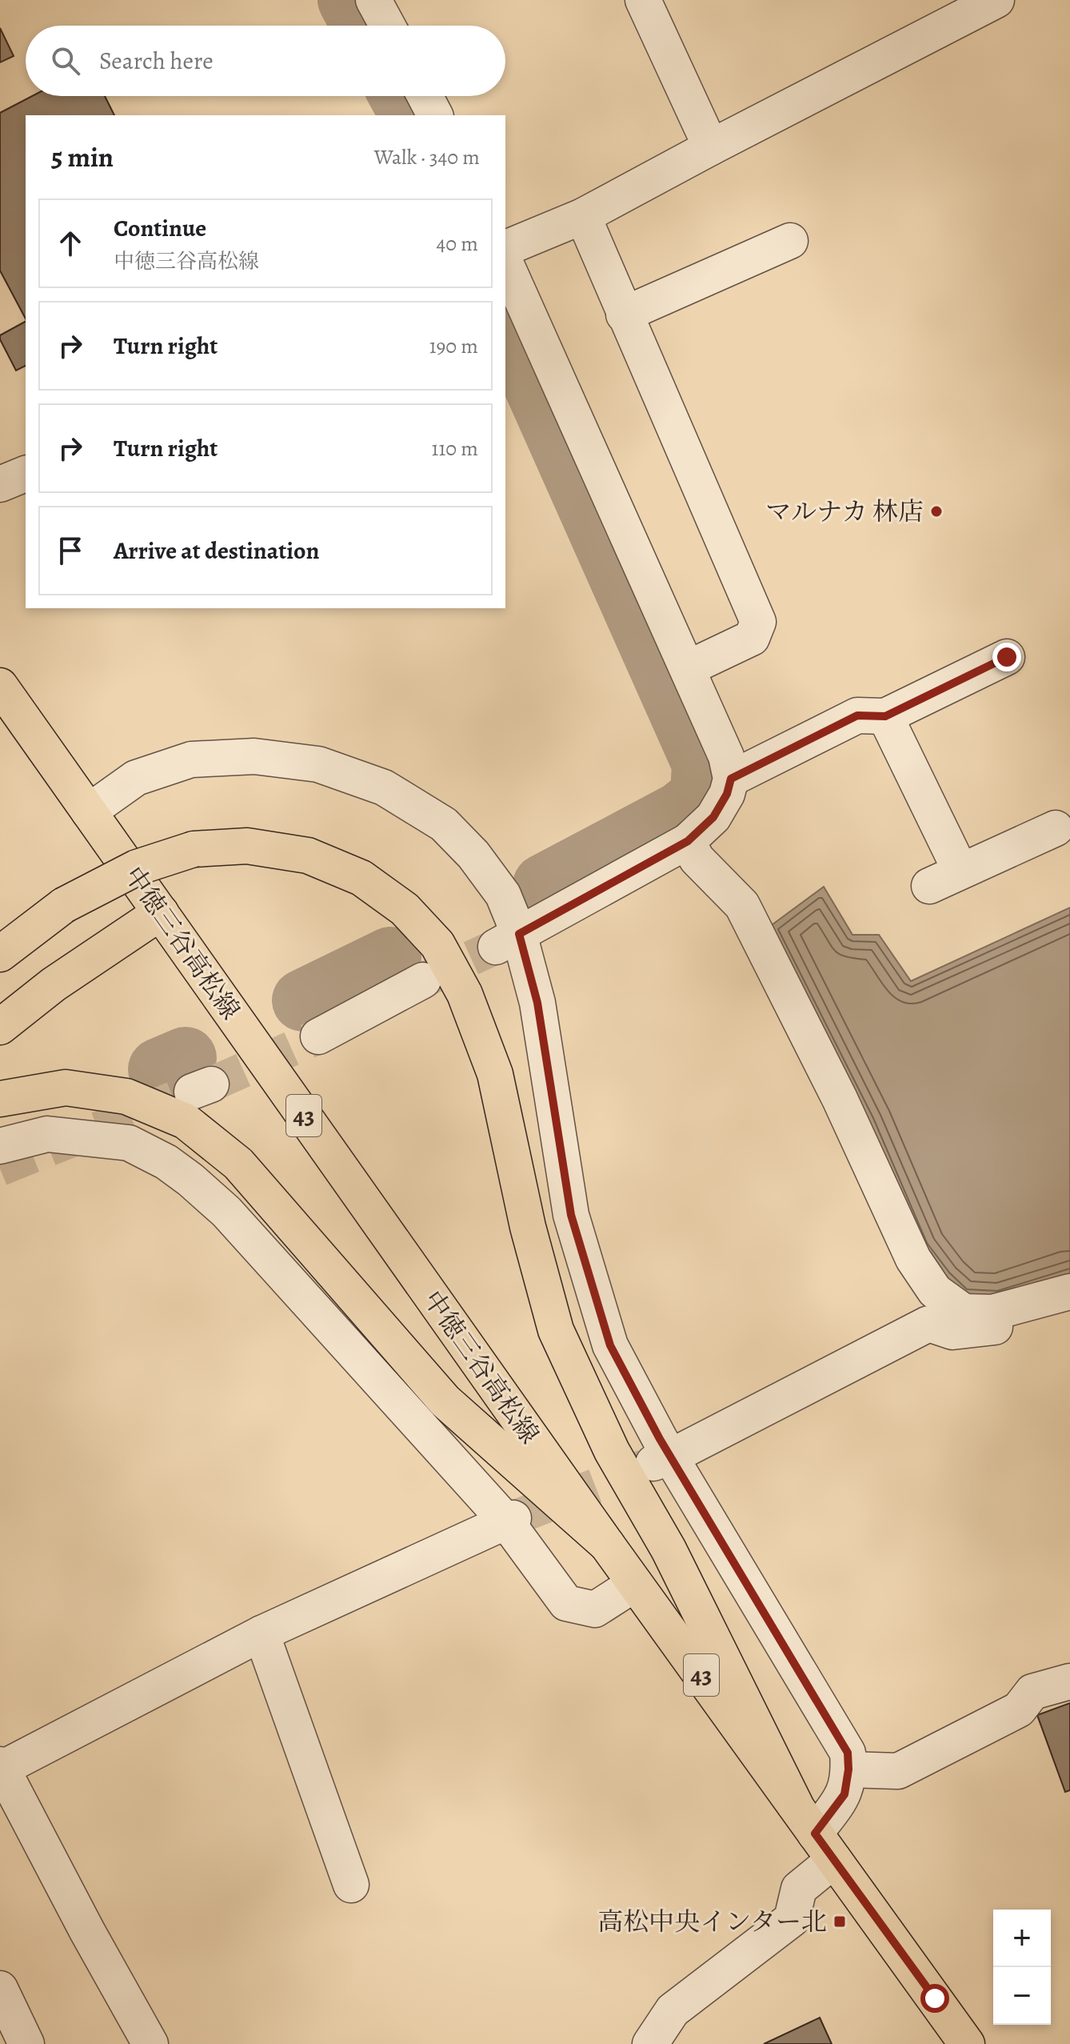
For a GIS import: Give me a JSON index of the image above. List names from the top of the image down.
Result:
{
  "streets": {
    "main road": ["中徳三谷高松線", "43"]
  },
  "places": {
    "other": ["マルナカ 林店"],
    "transit": ["高松中央インター北"]
  },
  "page": {
    "search": "Search here",
    "heading": ["5 min", "Walk · 340 m"],
    "list": [
      ["Continue", "中徳三谷高松線", "40 m"],
      ["Turn right", "190 m"],
      ["Turn right", "110 m"],
      "Arrive at destination"
    ],
    "map_buttons": ["+", "−"]
  }
}
